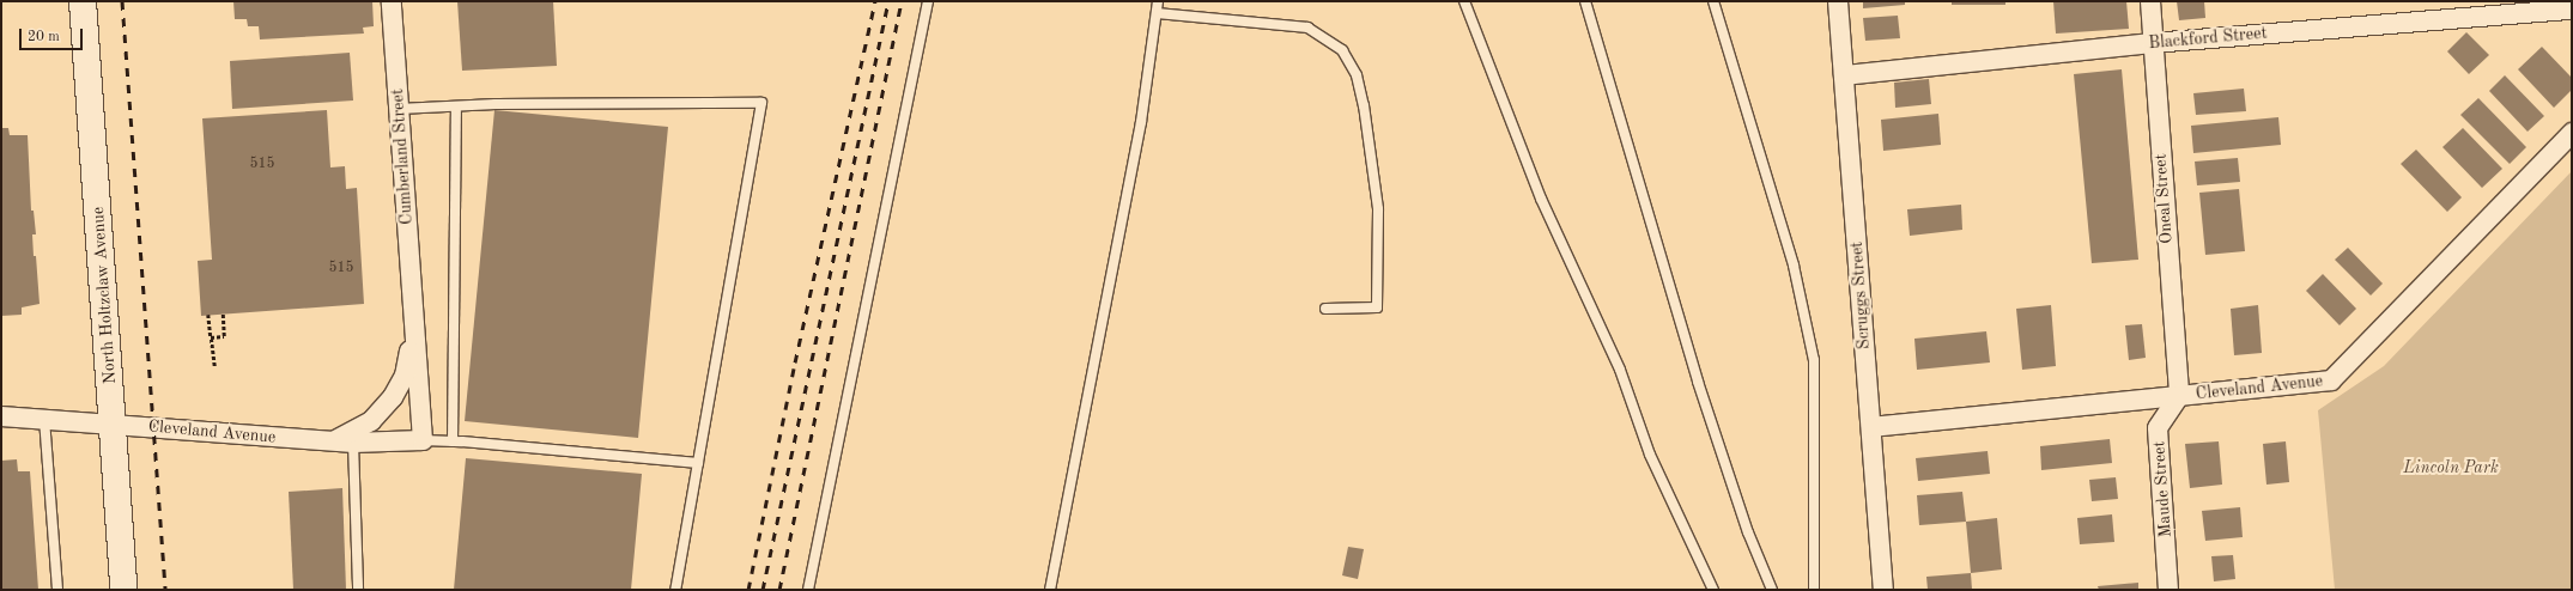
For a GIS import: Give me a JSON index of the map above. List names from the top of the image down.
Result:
{
  "streets": {
    "main road": ["North Holtzclaw Avenue"],
    "street": [
      "Blackford Street",
      "Cumberland Street",
      "Oneal Street",
      "Scruggs Street",
      "Cleveland Avenue",
      "Maude Street"
    ]
  },
  "crossings": [
    ["Blackford Street", "Oneal Street"],
    ["Blackford Street", "Scruggs Street"],
    ["Cumberland Street", "Cleveland Avenue"],
    ["Oneal Street", "Cleveland Avenue"],
    ["Oneal Street", "Maude Street"],
    ["North Holtzclaw Avenue", "Cleveland Avenue"],
    ["Scruggs Street", "Cleveland Avenue"],
    ["Cleveland Avenue", "Maude Street"]
  ],
  "parks": ["Lincoln Park"],
  "house_numbers": ["515", "515"],
  "scale_bar": "20 m"
}
